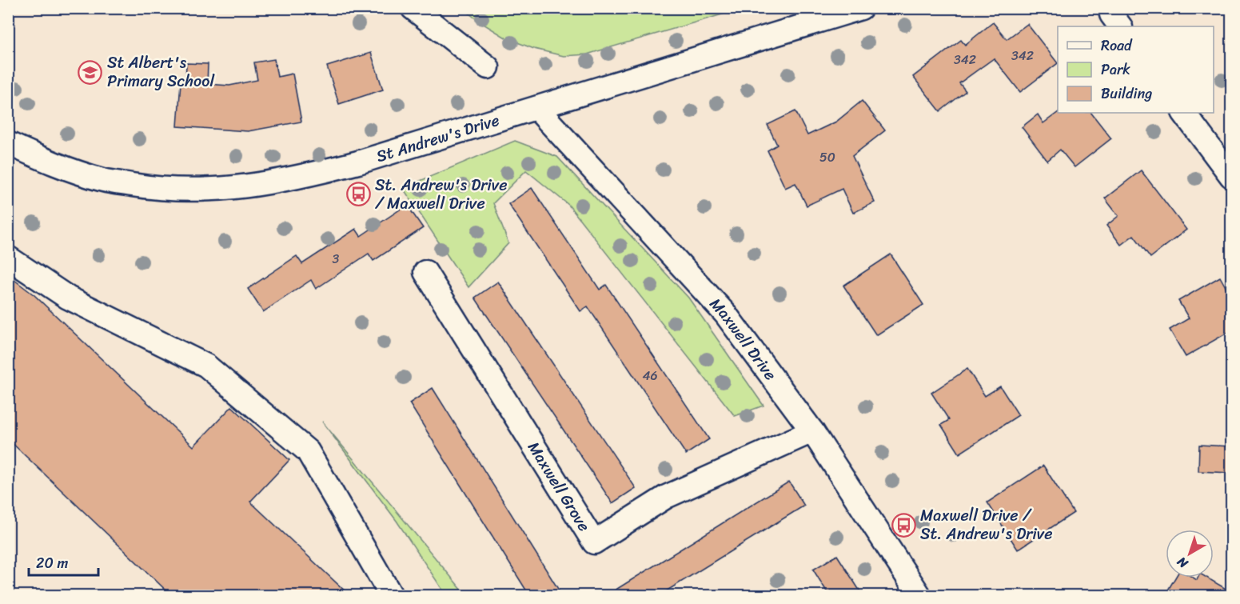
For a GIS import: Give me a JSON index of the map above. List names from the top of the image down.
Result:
{
  "streets": {
    "street": ["St Andrew's Drive", "Maxwell Drive", "Maxwell Grove"]
  },
  "crossings": [
    ["St Andrew's Drive", "Maxwell Drive"],
    ["Maxwell Drive", "Maxwell Grove"]
  ],
  "places": {
    "school or university": ["St Albert's Primary School"],
    "bus stop": ["St. Andrew's Drive / Maxwell Drive", "Maxwell Drive / St. Andrew's Drive"]
  },
  "house_numbers": [
    "342",
    "342",
    "50",
    "3",
    "46"
  ],
  "legend": ["Road", "Park", "Building"],
  "scale_bar": "20 m",
  "north": "bottom left"
}
